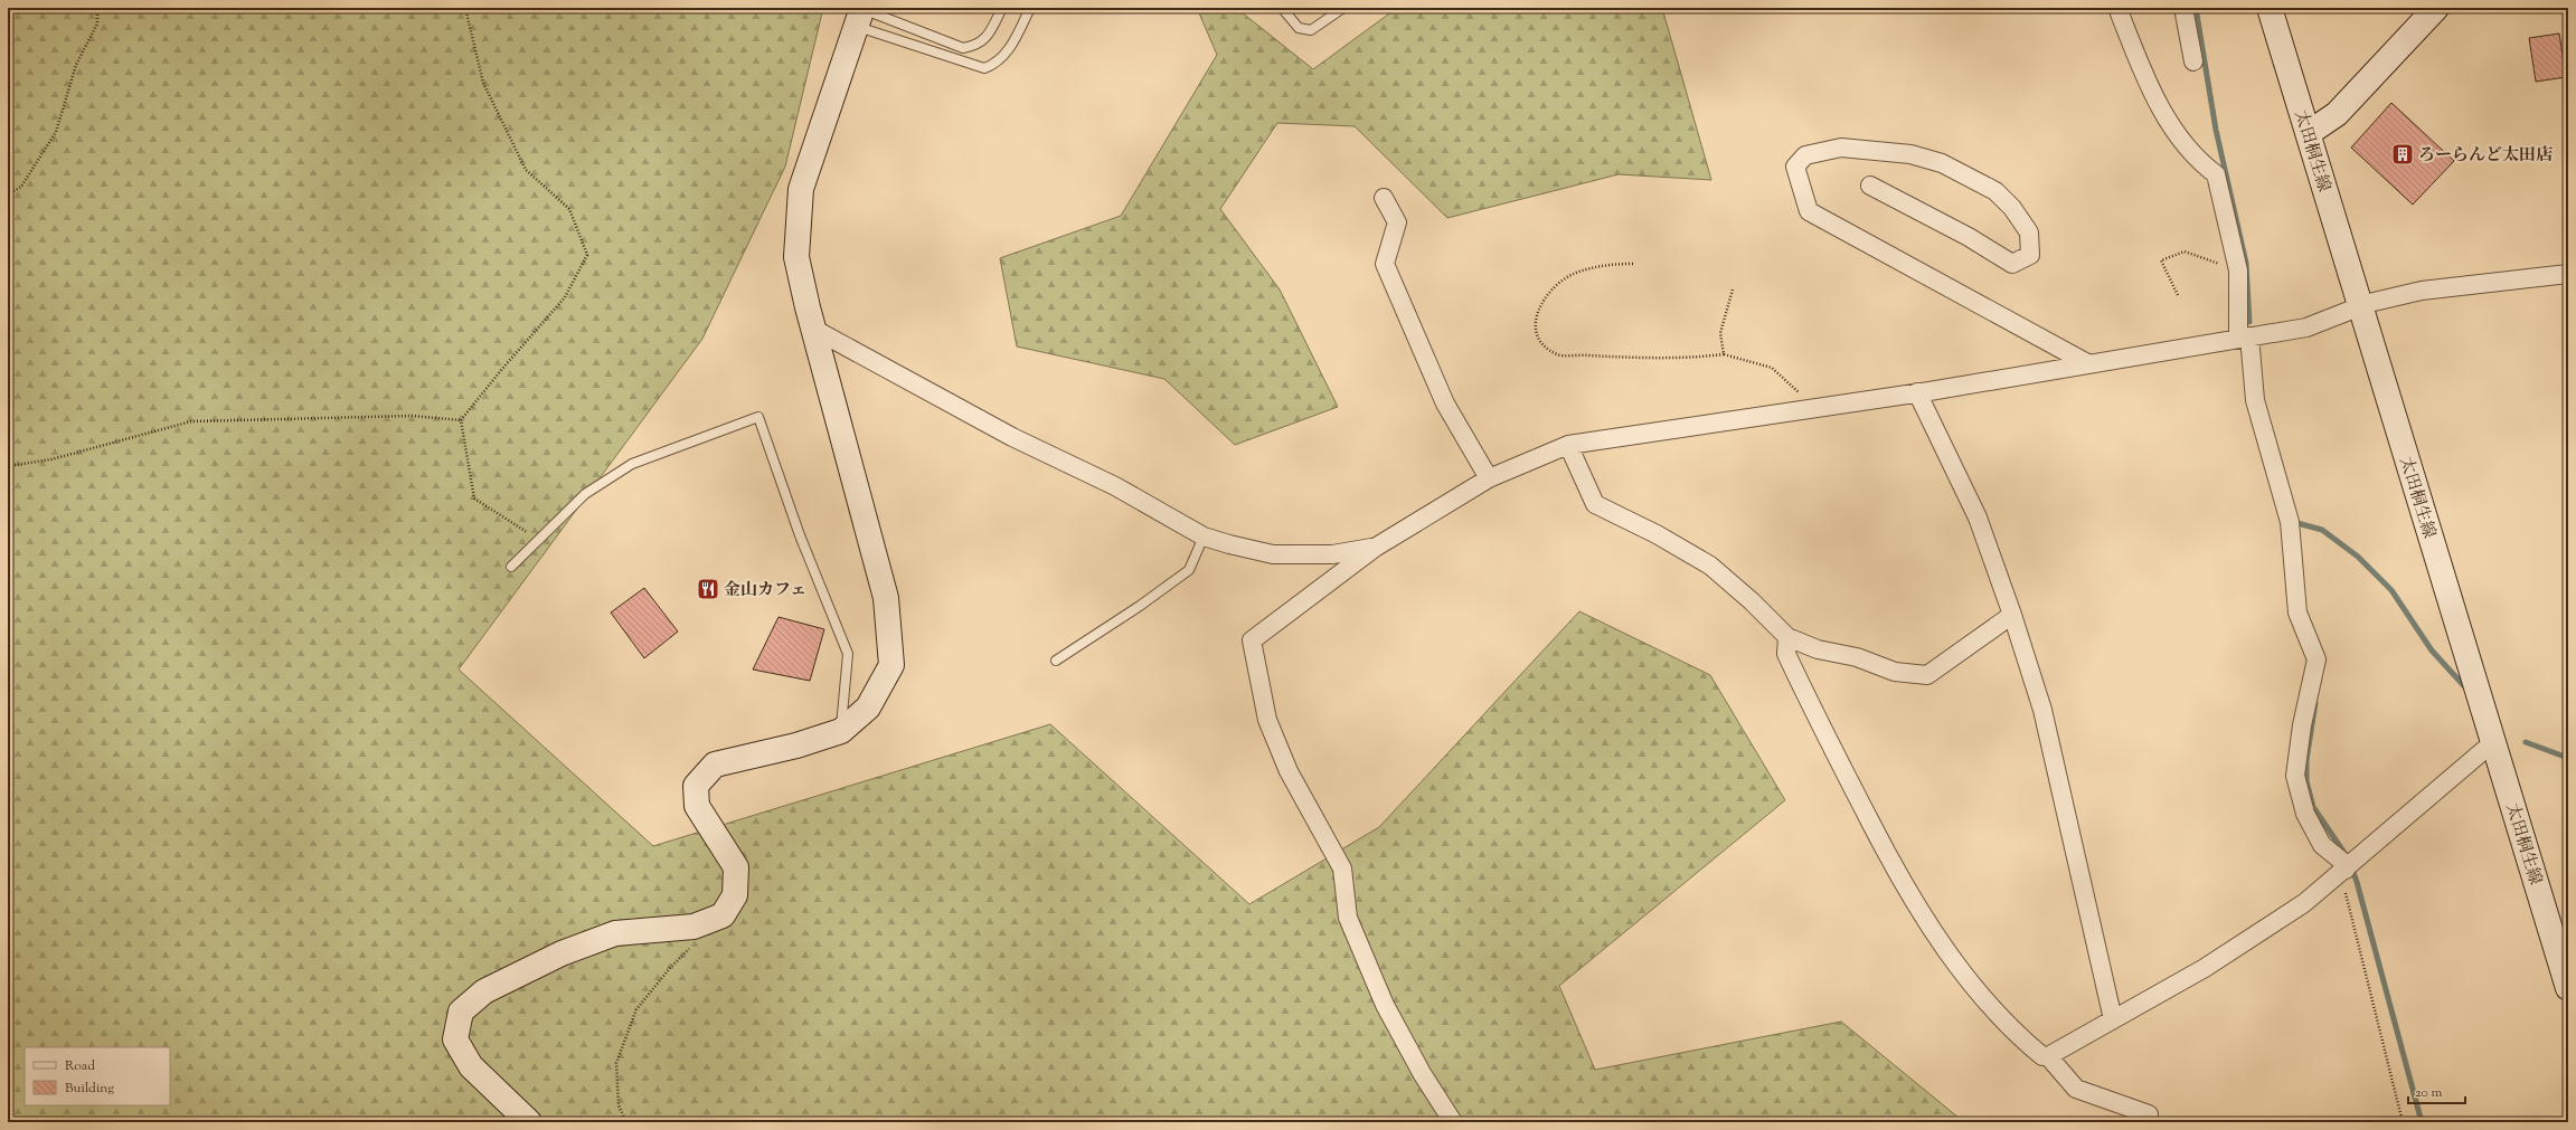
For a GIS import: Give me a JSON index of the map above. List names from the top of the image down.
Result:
{
  "streets": {
    "street": ["太田桐生線"]
  },
  "places": {
    "building": ["ろーらんど太田店"],
    "restaurant": ["金山カフェ"]
  },
  "legend": ["Road", "Building"],
  "scale_bar": "20 m"
}
